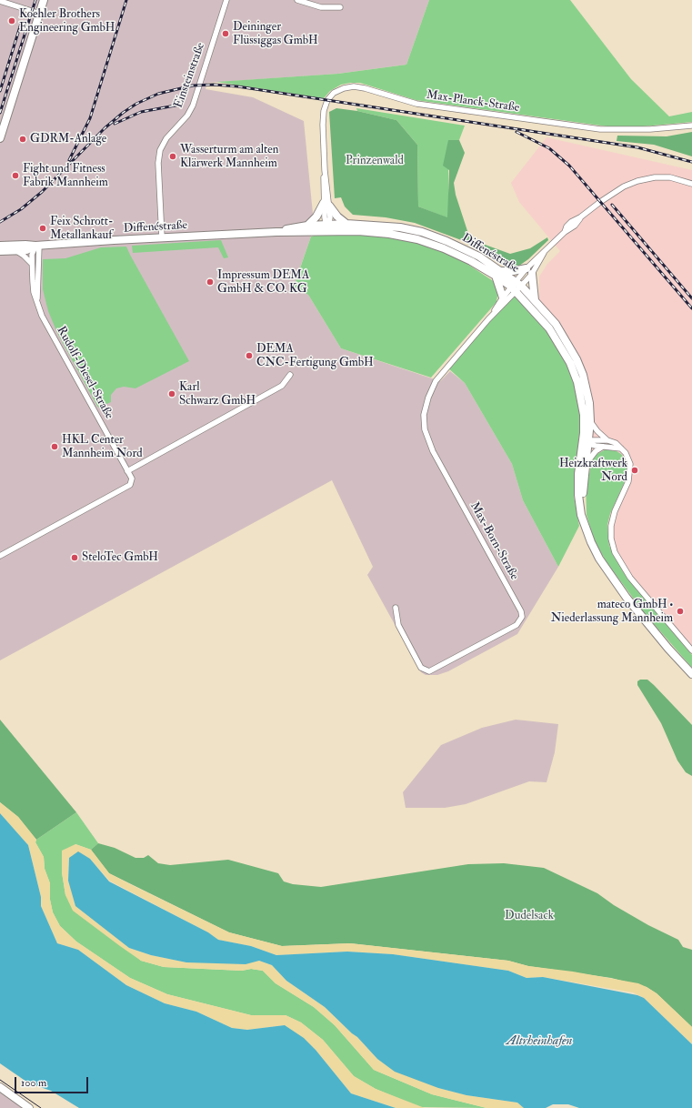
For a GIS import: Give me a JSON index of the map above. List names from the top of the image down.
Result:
{
  "streets": {
    "main road": ["Diffenéstraße"],
    "street": [
      "Einsteinstraße",
      "Max-Planck-Straße",
      "Rudolf-Diesel-Straße",
      "Max-Born-Straße"
    ]
  },
  "crossings": [
    ["Einsteinstraße", "Diffenéstraße"],
    ["Max-Planck-Straße", "Diffenéstraße"],
    ["Diffenéstraße", "Rudolf-Diesel-Straße"],
    ["Diffenéstraße", "Max-Born-Straße"]
  ],
  "water": ["Altrheinhafen"],
  "parks": ["Prinzenwald", "Dudelsack"],
  "places": [
    "Koehler Brothers Engineering GmbH",
    "Deininger Flüssiggas GmbH",
    "GDRM-Anlage",
    "Wasserturm am alten Klärwerk Mannheim",
    "Fight und Fitness Fabrik Mannheim",
    "Feix Schrott- Metallankauf",
    "Impressum DEMA GmbH & CO. KG",
    "DEMA CNC-Fertigung GmbH",
    "Karl Schwarz GmbH",
    "HKL Center Mannheim Nord",
    "Heizkraftwerk Nord",
    "SteloTec GmbH",
    "mateco GmbH • Niederlassung Mannheim"
  ],
  "scale_bar": "100 m"
}
